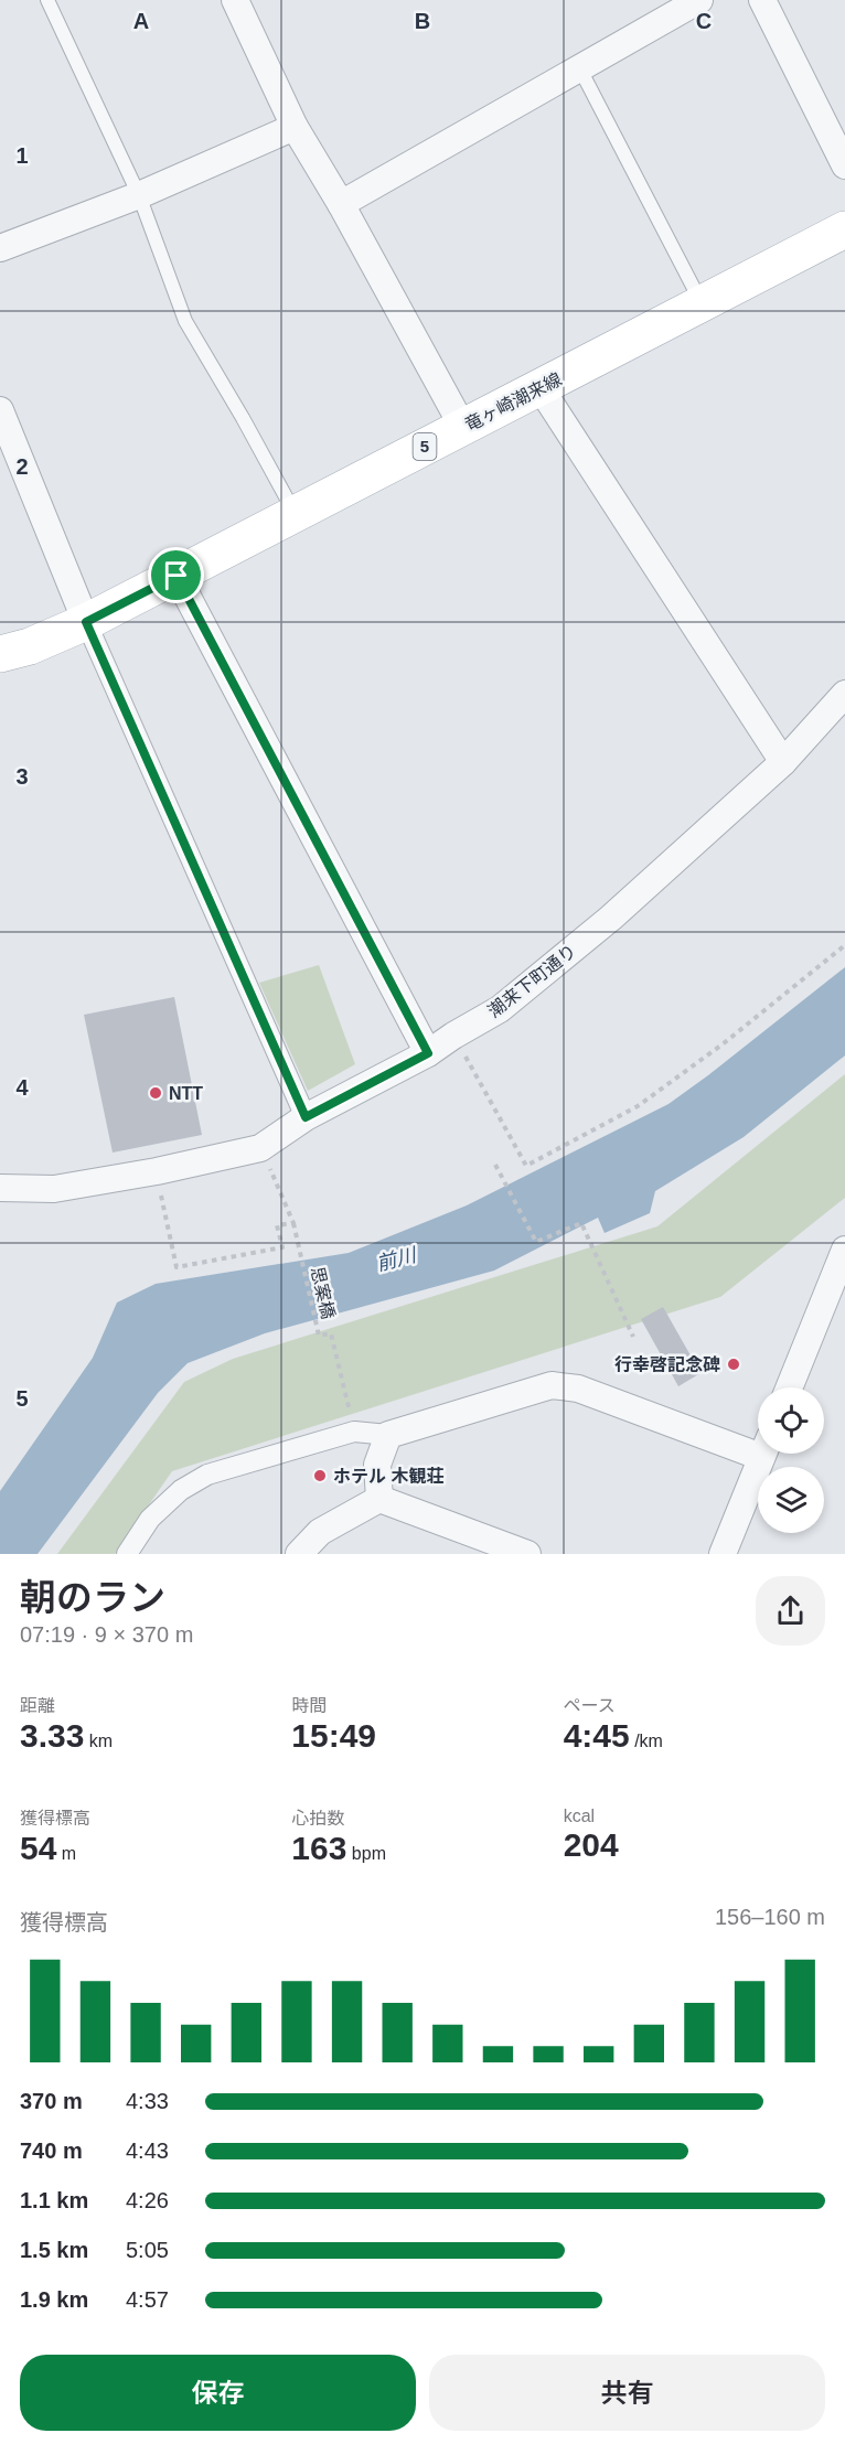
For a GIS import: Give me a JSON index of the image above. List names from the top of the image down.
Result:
{
  "streets": {
    "main road": ["竜ヶ崎潮来線", "5"],
    "street": ["潮来下町通り"],
    "path": ["思案橋"]
  },
  "water": ["前川"],
  "places": ["NTT", "行幸啓記念碑", "ホテル 木観荘"],
  "page": {
    "heading": ["朝のラン", "07:19 · 9 × 370 m"],
    "stats": [
      ["距離", "3.33 km"],
      ["時間", "15:49"],
      ["ペース", "4:45 /km"],
      ["獲得標高", "54 m"],
      ["心拍数", "163 bpm"],
      ["kcal", "204"]
    ],
    "chart": ["獲得標高", "156–160 m"],
    "list": [
      {
        "name": "370 m",
        "note": "4:33"
      },
      {
        "name": "740 m",
        "note": "4:43"
      },
      {
        "name": "1.1 km",
        "note": "4:26"
      },
      {
        "name": "1.5 km",
        "note": "5:05"
      },
      {
        "name": "1.9 km",
        "note": "4:57"
      }
    ],
    "buttons": ["保存", "共有"]
  },
  "grid": {
    "columns": ["A", "B", "C"],
    "rows": [
      "1",
      "2",
      "3",
      "4",
      "5"
    ]
  }
}
